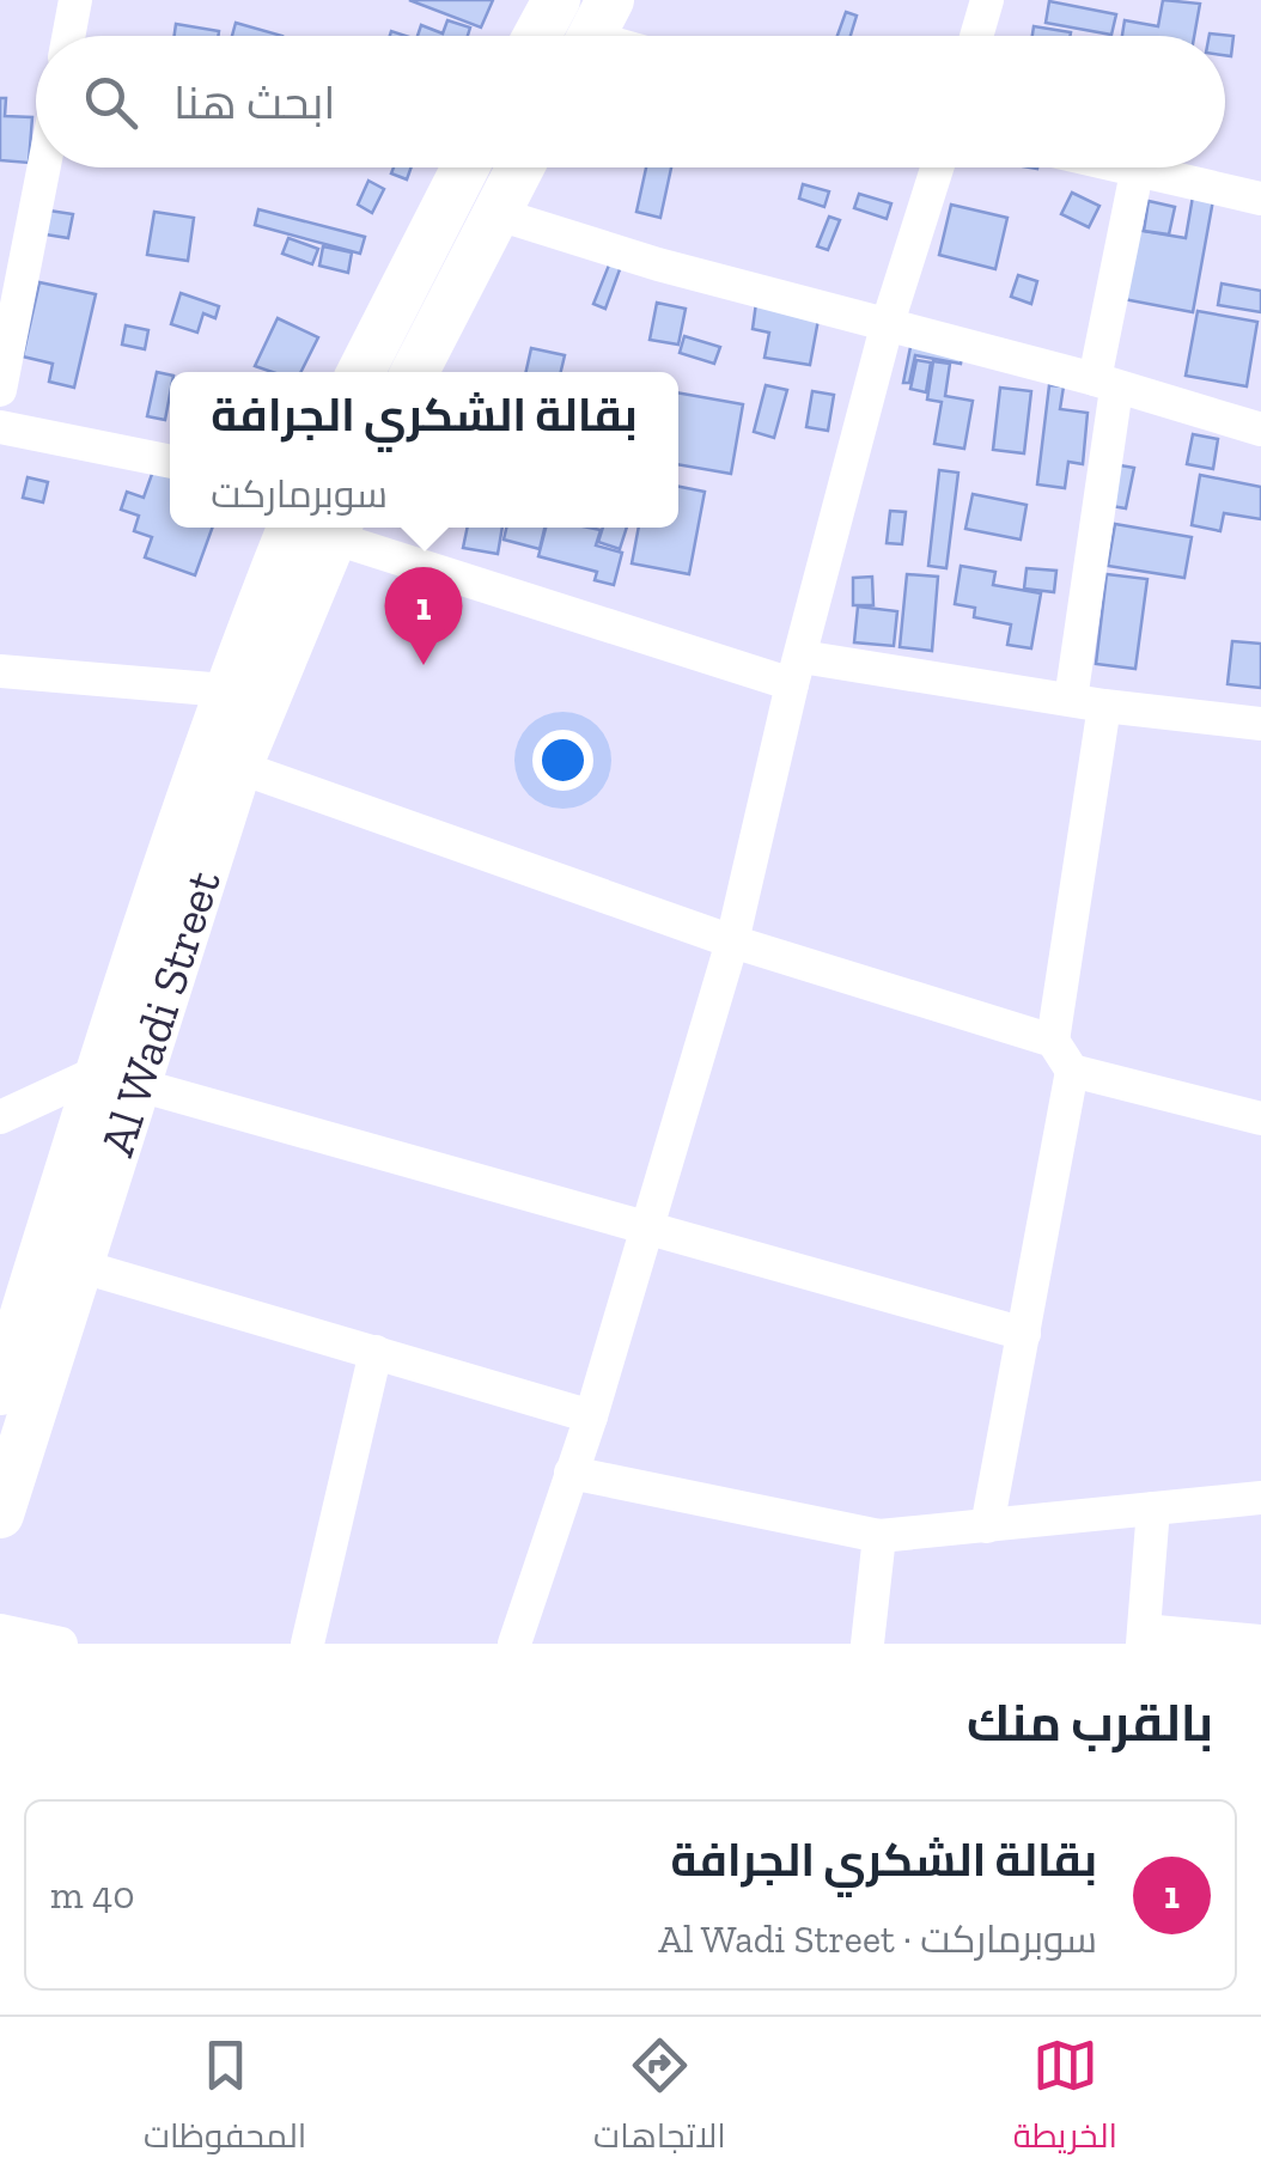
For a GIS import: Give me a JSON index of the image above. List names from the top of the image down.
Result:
{
  "streets": {
    "main road": ["Al Wadi Street"]
  },
  "page": {
    "search": "ابحث هنا",
    "popup": ["بقالة الشكري الجرافة", "سوبرماركت"],
    "pins": "1",
    "heading": "بالقرب منك",
    "list": [
      {
        "mark": "1",
        "name": "بقالة الشكري الجرافة",
        "note": "سوبرماركت · Al Wadi Street",
        "value": "40 m"
      }
    ],
    "nav": ["الخريطة", "الاتجاهات", "المحفوظات"]
  }
}
